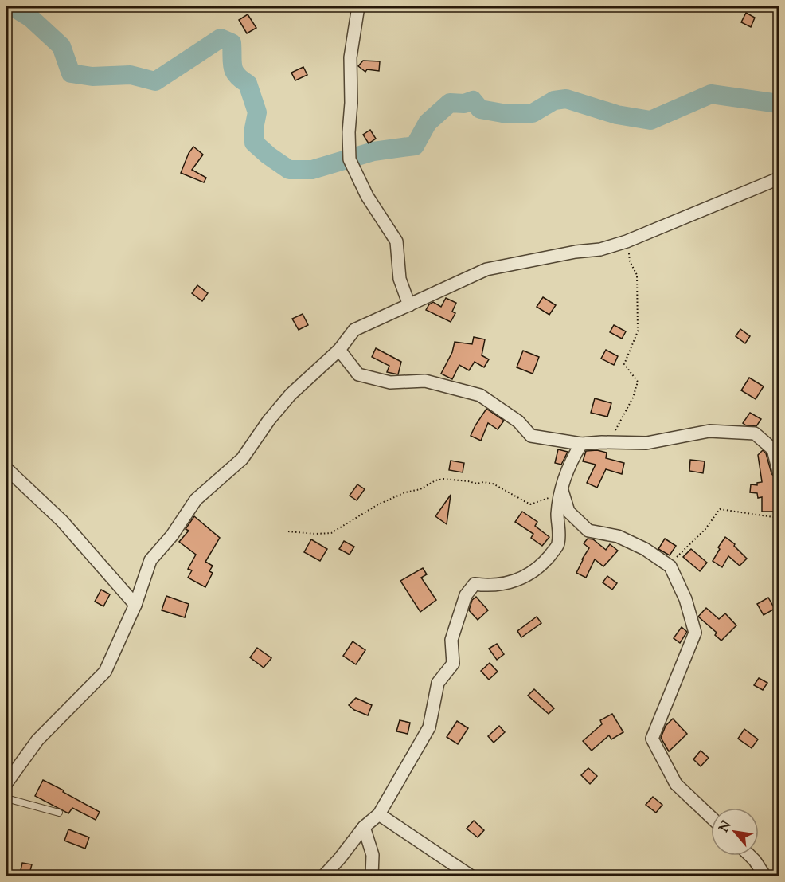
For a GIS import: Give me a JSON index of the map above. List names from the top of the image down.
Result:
{
  "north": "top left"
}
